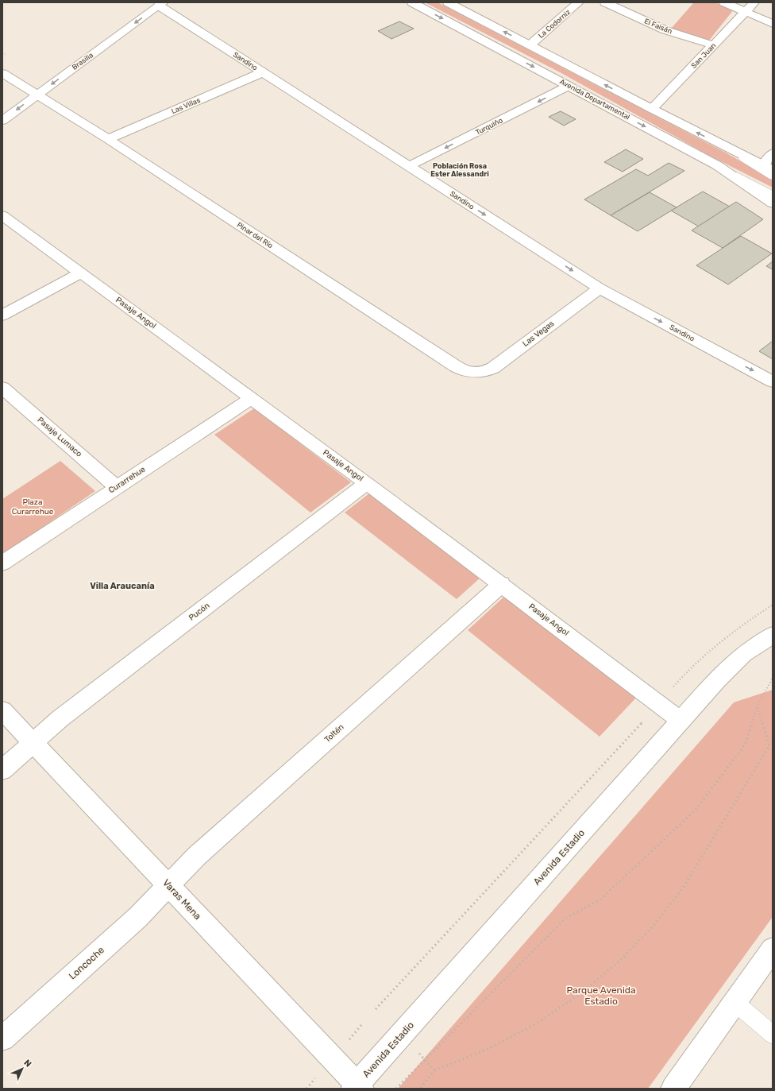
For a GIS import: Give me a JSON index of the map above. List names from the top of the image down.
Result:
{
  "streets": {
    "street": [
      "La Codorniz",
      "El Faisán",
      "San Juan",
      "Brasilia",
      "Sandino",
      "Avenida Departamental",
      "Las Villas",
      "Turquiño",
      "Pinar del Río",
      "Pasaje Angol",
      "Las Vegas",
      "Pasaje Lumaco",
      "Curarrehue",
      "Pucón",
      "Toltén",
      "Avenida Estadio",
      "Varas Mena",
      "Loncoche"
    ]
  },
  "crossings": [
    ["El Faisán", "San Juan"],
    ["Brasilia", "Sandino"],
    ["Brasilia", "Pinar del Río"],
    ["Sandino", "Las Villas"],
    ["Sandino", "Turquiño"],
    ["Sandino", "Las Vegas"],
    ["Avenida Departamental", "Turquiño"],
    ["Las Villas", "Pinar del Río"],
    ["Pinar del Río", "Las Vegas"],
    ["Pasaje Angol", "Curarrehue"],
    ["Pasaje Angol", "Pucón"],
    ["Pasaje Angol", "Toltén"],
    ["Pasaje Angol", "Avenida Estadio"],
    ["Pasaje Lumaco", "Curarrehue"],
    ["Pucón", "Varas Mena"],
    ["Toltén", "Varas Mena"],
    ["Toltén", "Loncoche"],
    ["Avenida Estadio", "Varas Mena"],
    ["Varas Mena", "Loncoche"]
  ],
  "one_way": ["Brasilia", "Sandino", "Turquiño"],
  "districts": ["Población Rosa Ester Alessandri", "Villa Araucanía"],
  "parks": ["Plaza Curarrehue", "Parque Avenida Estadio"],
  "north": "top right"
}
